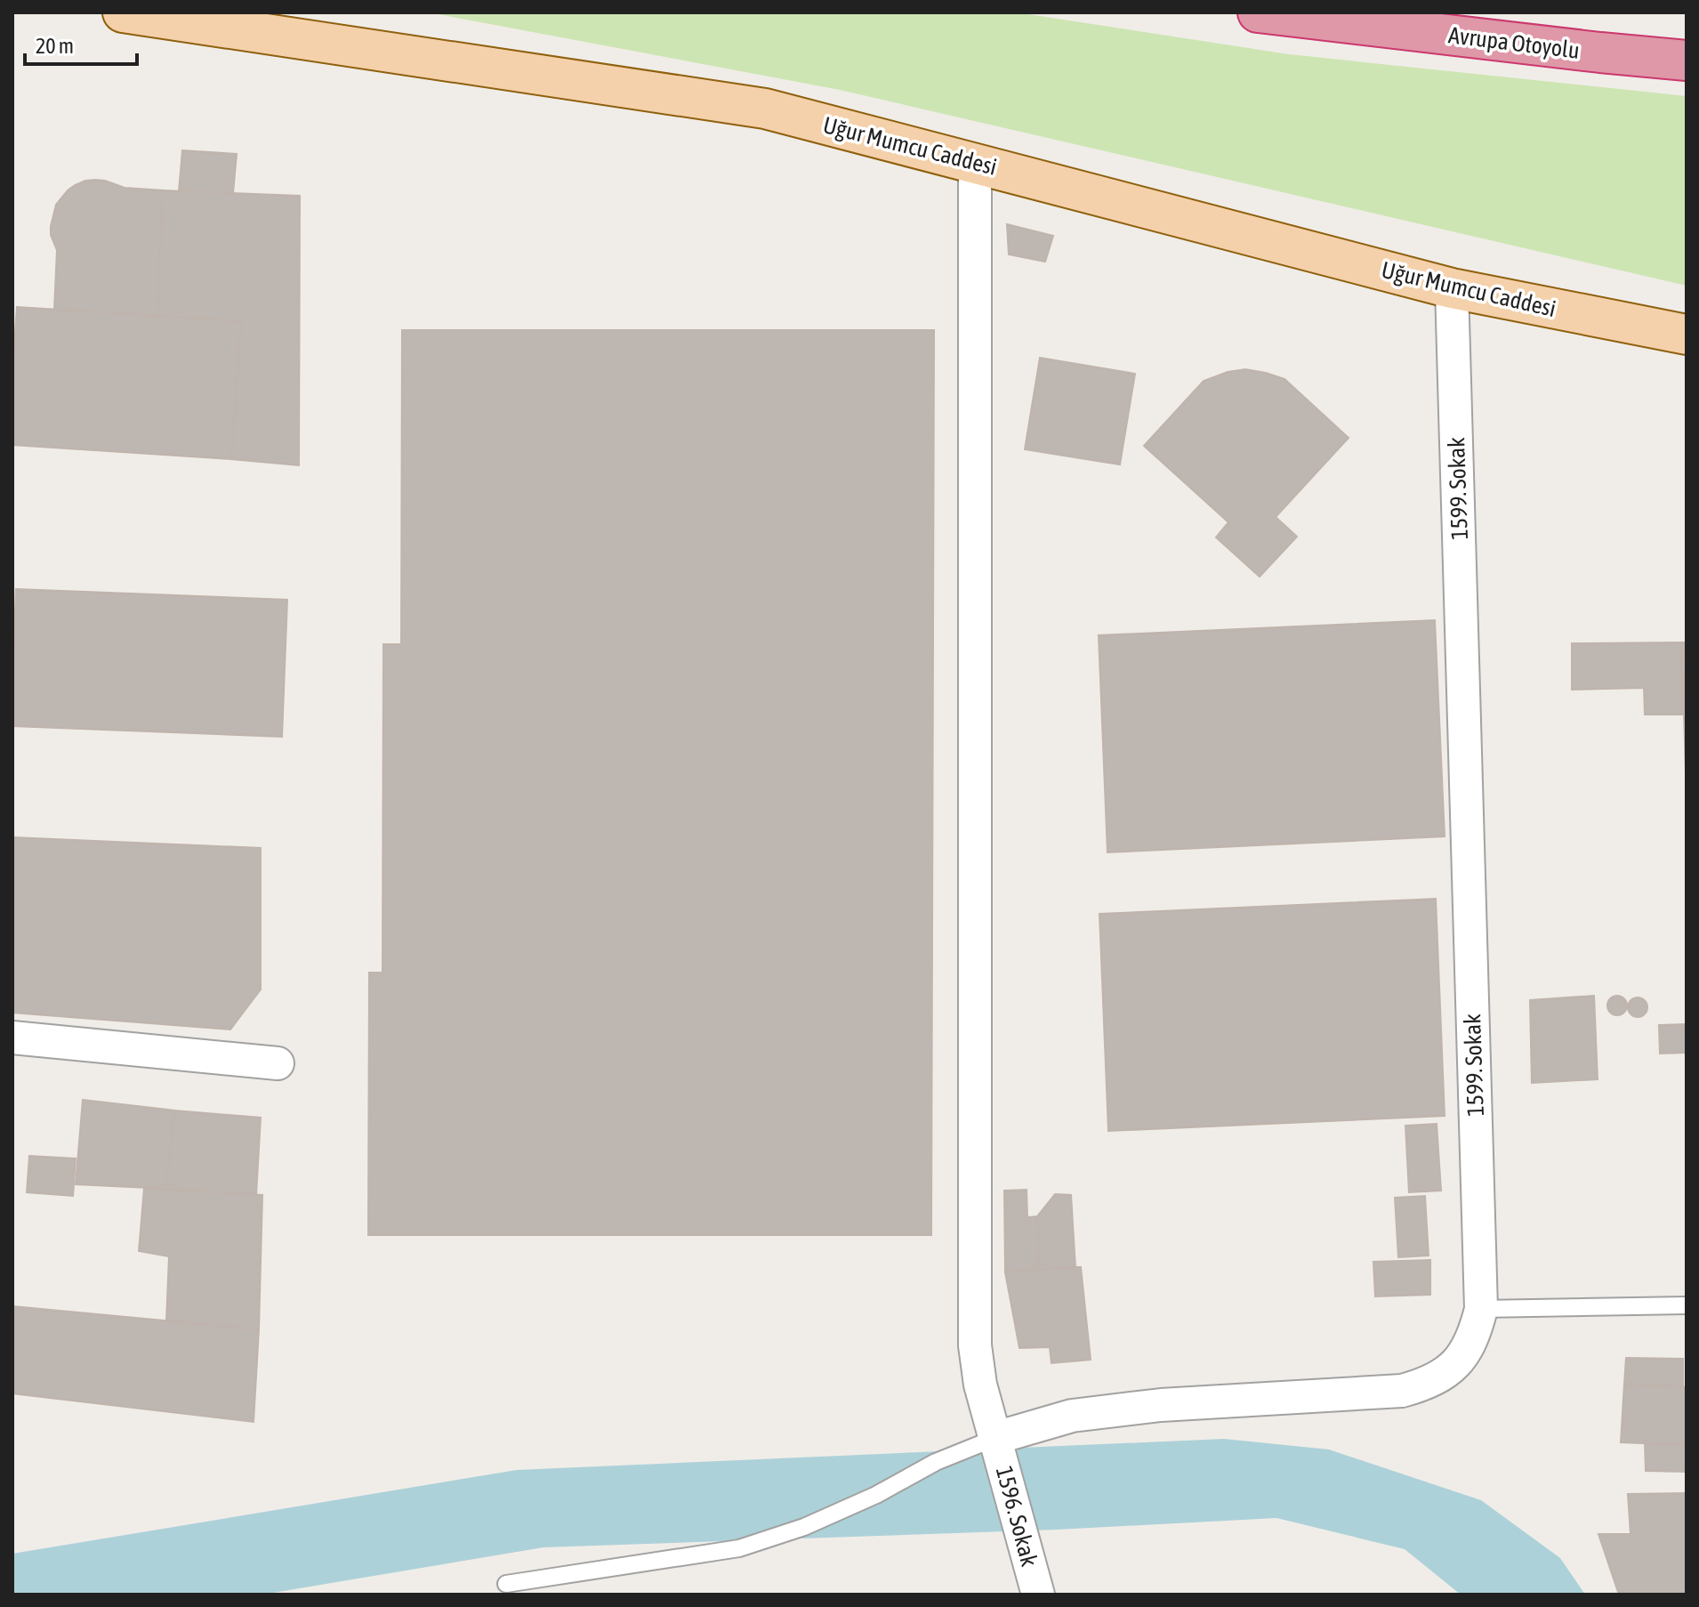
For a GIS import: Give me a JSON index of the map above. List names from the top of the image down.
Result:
{
  "streets": {
    "highway": ["Avrupa Otoyolu"],
    "main road": ["Uğur Mumcu Caddesi"],
    "street": ["1599. Sokak", "1596. Sokak"]
  },
  "crossings": [
    ["Uğur Mumcu Caddesi", "1599. Sokak"],
    ["Uğur Mumcu Caddesi", "1596. Sokak"],
    ["1599. Sokak", "1596. Sokak"]
  ],
  "scale_bar": "20 m"
}
